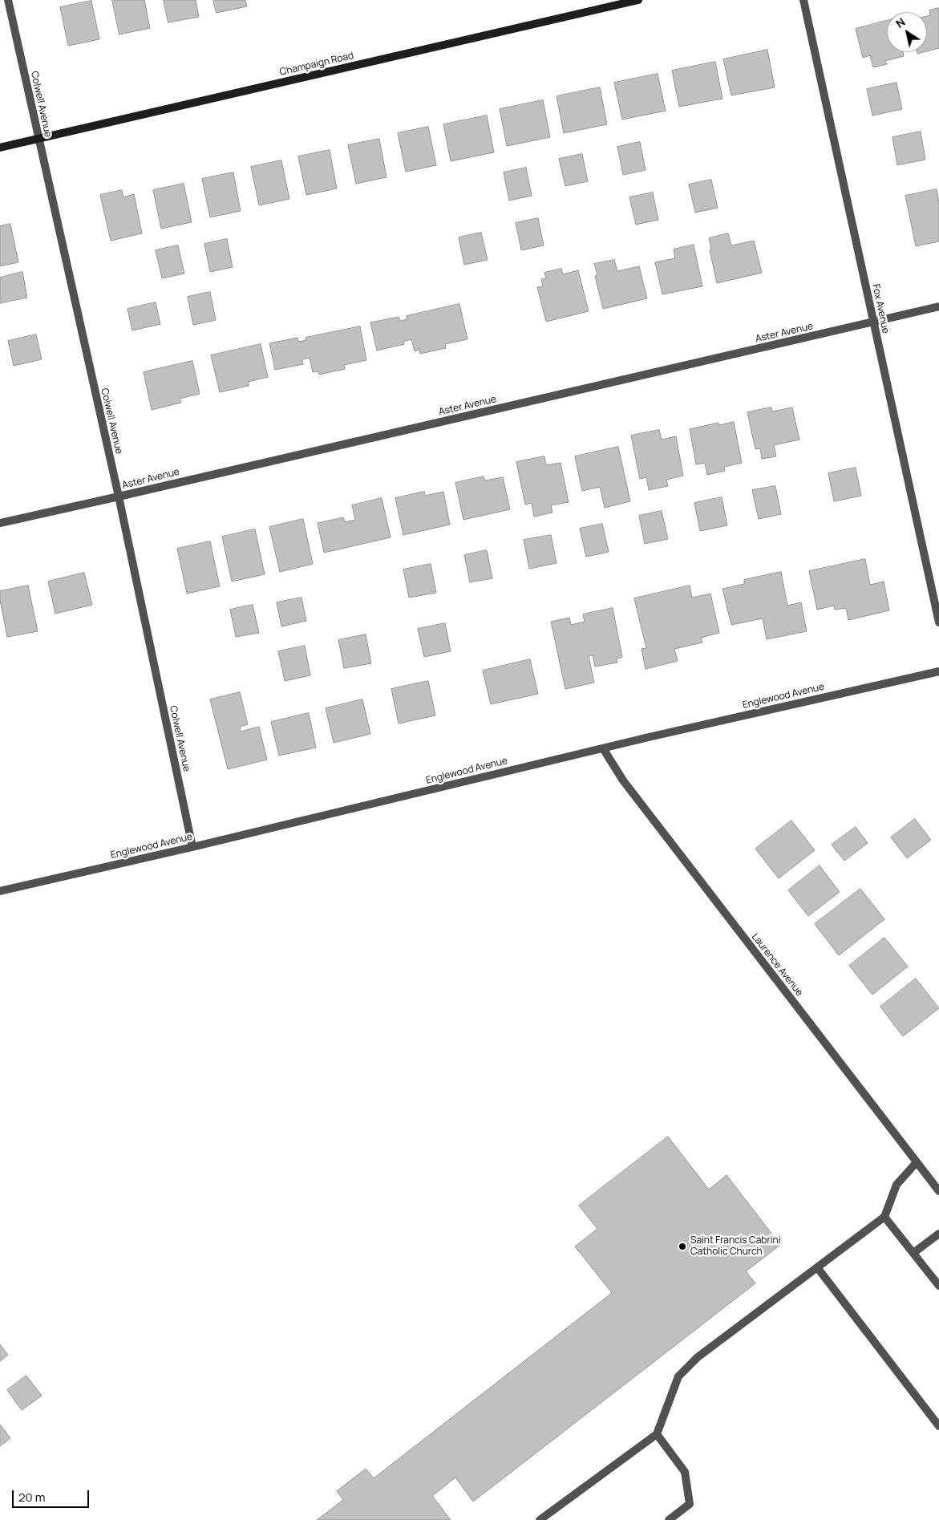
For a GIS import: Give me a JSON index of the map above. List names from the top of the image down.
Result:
{
  "streets": {
    "street": [
      "Champaign Road",
      "Colwell Avenue",
      "Fox Avenue",
      "Aster Avenue",
      "Englewood Avenue",
      "Laurence Avenue"
    ]
  },
  "crossings": [
    ["Champaign Road", "Colwell Avenue"],
    ["Colwell Avenue", "Aster Avenue"],
    ["Colwell Avenue", "Englewood Avenue"],
    ["Fox Avenue", "Aster Avenue"],
    ["Englewood Avenue", "Laurence Avenue"]
  ],
  "places": ["Saint Francis Cabrini Catholic Church"],
  "scale_bar": "20 m",
  "north": "top left"
}
